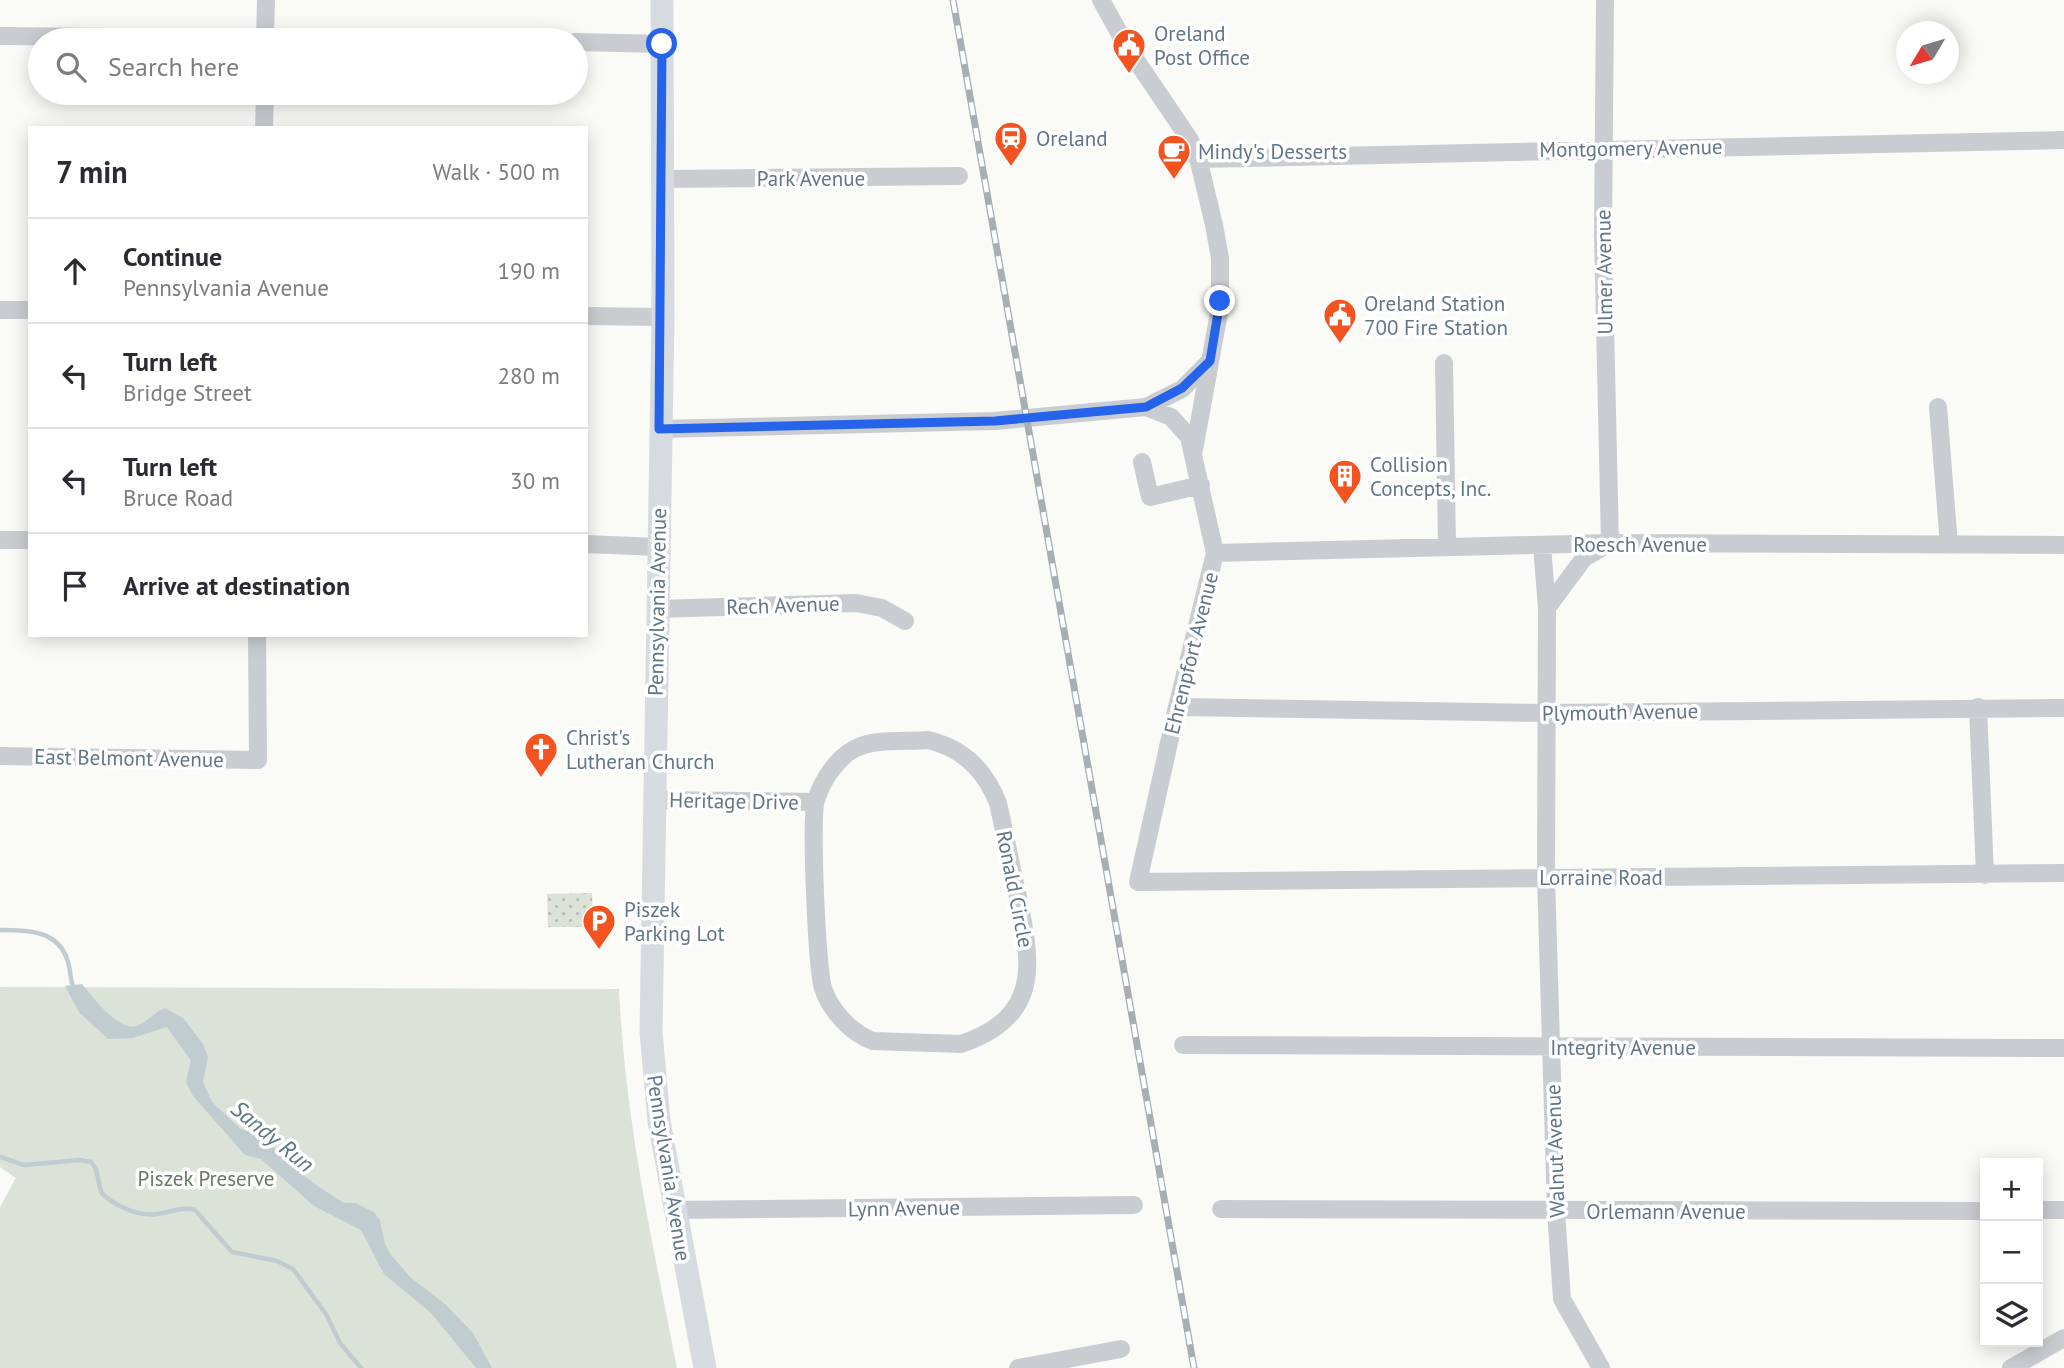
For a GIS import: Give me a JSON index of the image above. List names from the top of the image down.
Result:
{
  "streets": {
    "main road": ["Pennsylvania Avenue"],
    "street": [
      "Montgomery Avenue",
      "Park Avenue",
      "Ulmer Avenue",
      "Roesch Avenue",
      "Rech Avenue",
      "Ehrenpfort Avenue",
      "Plymouth Avenue",
      "East Belmont Avenue",
      "Heritage Drive",
      "Lorraine Road",
      "Ronald Circle",
      "Integrity Avenue",
      "Walnut Avenue",
      "Lynn Avenue",
      "Orlemann Avenue"
    ]
  },
  "crossings": [
    ["Montgomery Avenue", "Ulmer Avenue"],
    ["Park Avenue", "Pennsylvania Avenue"],
    ["Ulmer Avenue", "Roesch Avenue"],
    ["Roesch Avenue", "Ehrenpfort Avenue"],
    ["Roesch Avenue", "Walnut Avenue"],
    ["Pennsylvania Avenue", "Rech Avenue"],
    ["Pennsylvania Avenue", "Heritage Drive"],
    ["Pennsylvania Avenue", "Lynn Avenue"],
    ["Ehrenpfort Avenue", "Plymouth Avenue"],
    ["Ehrenpfort Avenue", "Lorraine Road"],
    ["Plymouth Avenue", "Walnut Avenue"],
    ["Heritage Drive", "Ronald Circle"],
    ["Lorraine Road", "Walnut Avenue"],
    ["Integrity Avenue", "Walnut Avenue"],
    ["Walnut Avenue", "Orlemann Avenue"]
  ],
  "water": ["Sandy Run"],
  "parks": ["Piszek Preserve"],
  "places": {
    "public building": ["Oreland Post Office", "Oreland Station 700 Fire Station"],
    "station": ["Oreland"],
    "cafe": ["Mindy's Desserts"],
    "building": ["Collision Concepts, Inc."],
    "church": ["Christ's Lutheran Church"],
    "parking": ["Piszek Parking Lot"]
  },
  "north": "bottom left",
  "page": {
    "search": "Search here",
    "heading": ["7 min", "Walk · 500 m"],
    "list": [
      ["Continue", "Pennsylvania Avenue", "190 m"],
      ["Turn left", "Bridge Street", "280 m"],
      ["Turn left", "Bruce Road", "30 m"],
      "Arrive at destination"
    ],
    "map_buttons": ["+", "−"]
  }
}
